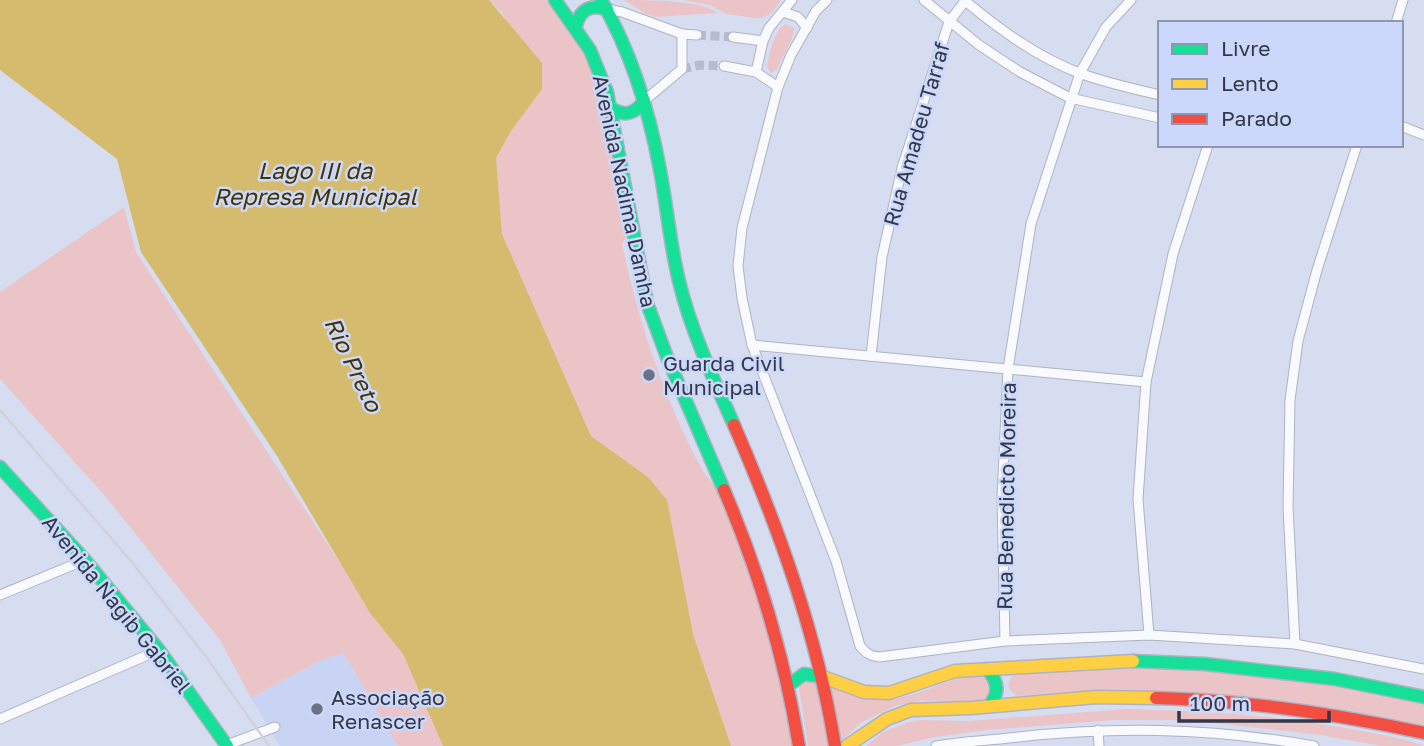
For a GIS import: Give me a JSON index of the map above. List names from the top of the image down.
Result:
{
  "streets": {
    "main road": ["Avenida Nadima Damha", "Avenida Nagib Gabriel"],
    "street": ["Rua Amadeu Tarraf", "Rua Benedicto Moreira"]
  },
  "water": ["Lago III da Represa Municipal", "Rio Preto"],
  "places": ["Guarda Civil Municipal", "Associação Renascer"],
  "legend": ["Livre", "Lento", "Parado"],
  "scale_bar": "100 m"
}
